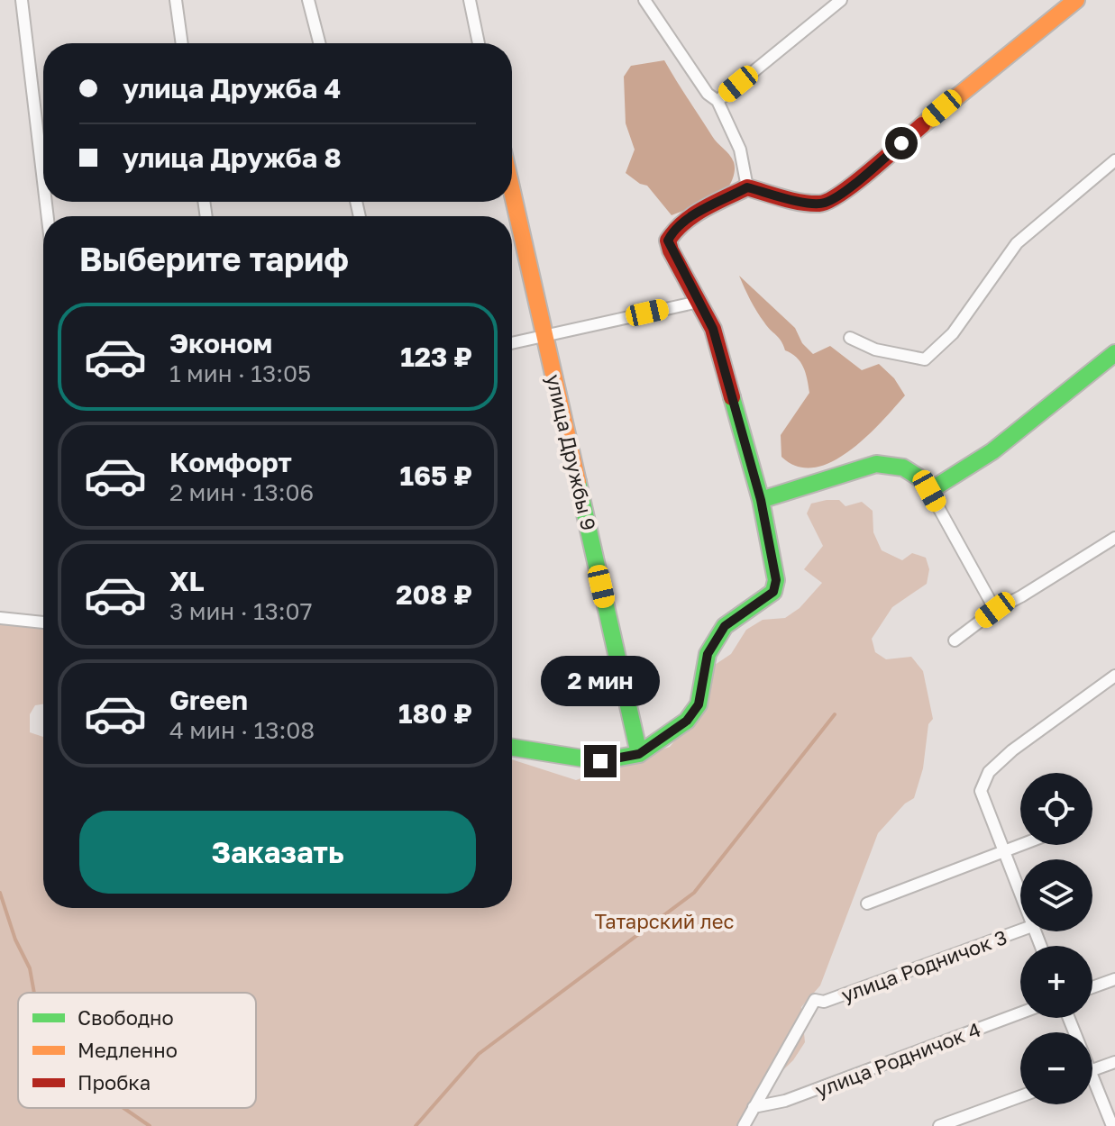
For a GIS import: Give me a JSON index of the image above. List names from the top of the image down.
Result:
{
  "streets": {
    "street": ["улица Дружбы 9", "улица Родничок 3", "улица Родничок 4"]
  },
  "crossings": [
    ["улица Родничок 3", "улица Родничок 4"]
  ],
  "parks": ["Татарский лес"],
  "legend": ["Свободно", "Медленно", "Пробка"],
  "page": {
    "banner": ["улица Дружба 4", "улица Дружба 8"],
    "heading": "Выберите тариф",
    "list": [
      {
        "name": "Эконом",
        "note": "1 мин · 13:05",
        "value": "123 ₽"
      },
      {
        "name": "Комфорт",
        "note": "2 мин · 13:06",
        "value": "165 ₽"
      },
      {
        "name": "XL",
        "note": "3 мин · 13:07",
        "value": "208 ₽"
      },
      {
        "name": "Green",
        "note": "4 мин · 13:08",
        "value": "180 ₽"
      }
    ],
    "bubble": "2 мин",
    "map_buttons": ["+", "−"],
    "buttons": "Заказать"
  }
}
